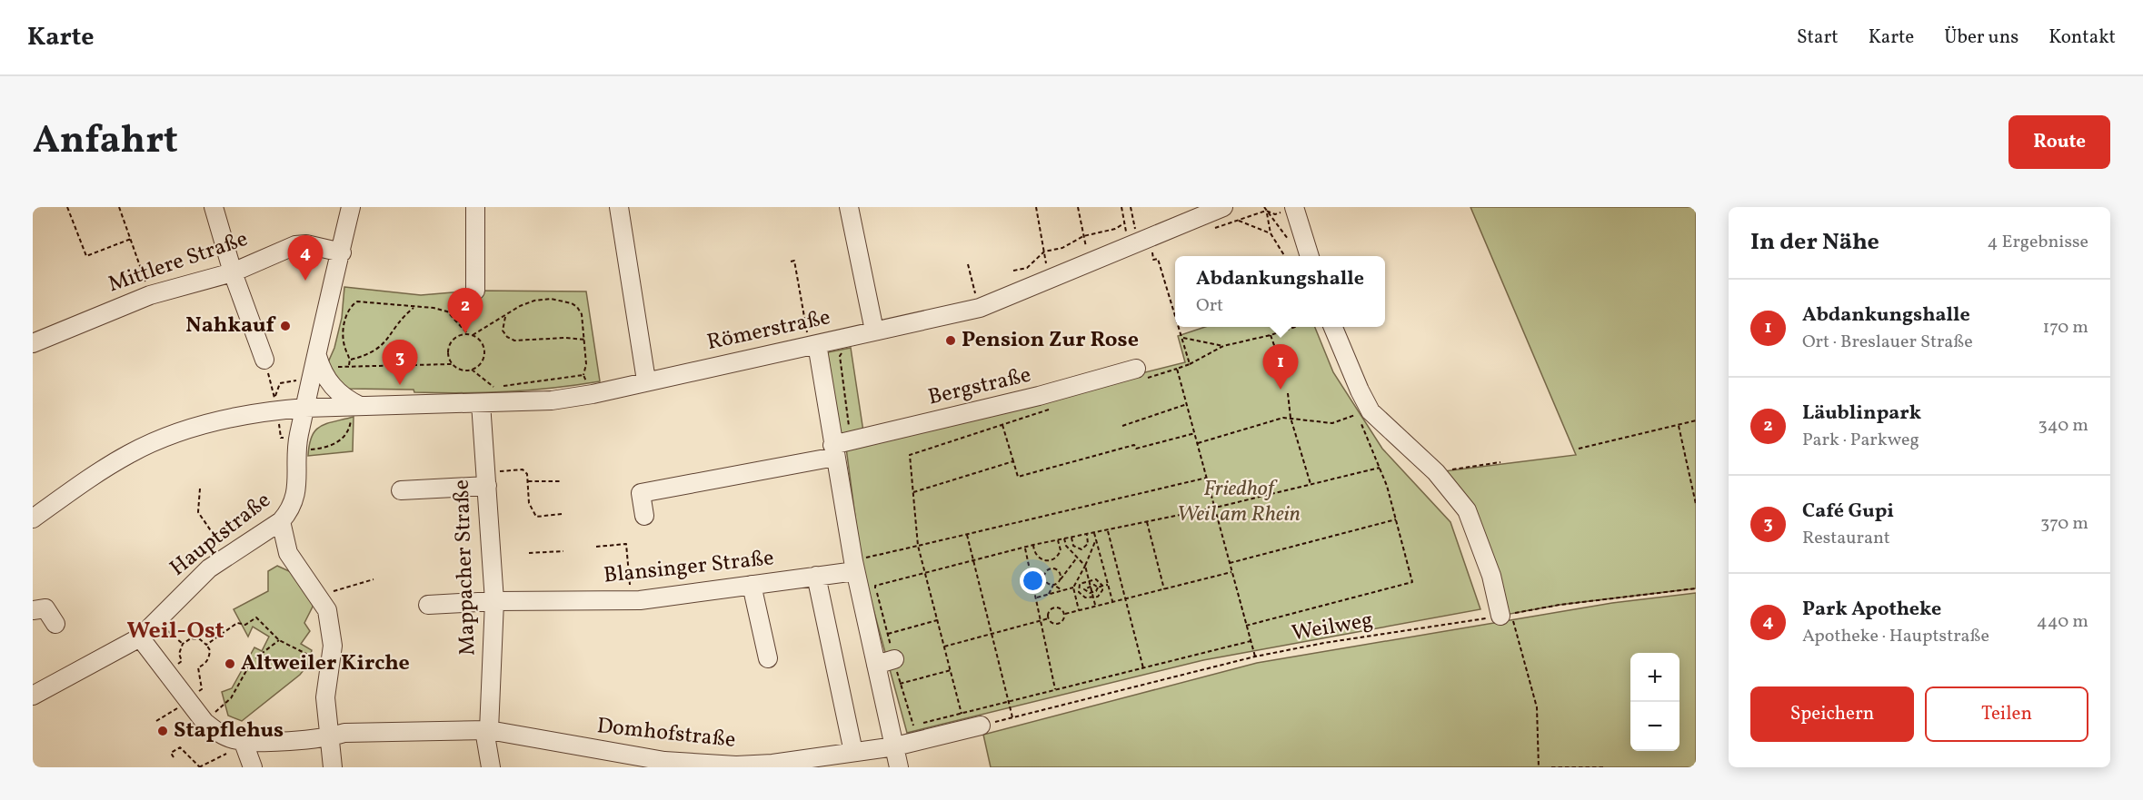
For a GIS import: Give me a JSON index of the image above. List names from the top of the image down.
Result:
{
  "streets": {
    "street": [
      "Mittlere Straße",
      "Römerstraße",
      "Bergstraße",
      "Hauptstraße",
      "Mappacher Straße",
      "Blansinger Straße",
      "Domhofstraße"
    ],
    "path": ["Weilweg"]
  },
  "crossings": [
    ["Mittlere Straße", "Hauptstraße"],
    ["Römerstraße", "Hauptstraße"],
    ["Römerstraße", "Mappacher Straße"],
    ["Mappacher Straße", "Blansinger Straße"],
    ["Mappacher Straße", "Domhofstraße"],
    ["Weilweg", "Domhofstraße"]
  ],
  "districts": ["Weil-Ost"],
  "parks": ["Friedhof Weil am Rhein"],
  "places": [
    "Nahkauf",
    "Pension Zur Rose",
    "Altweiler Kirche",
    "Stapflehus"
  ],
  "page": {
    "header": "Karte",
    "nav": [
      "Start",
      "Karte",
      "Über uns",
      "Kontakt"
    ],
    "title": "Anfahrt",
    "buttons": [
      "Route",
      ["Speichern", "Teilen"]
    ],
    "heading": ["In der Nähe", "4 Ergebnisse"],
    "pins": [
      "4",
      "2",
      "3",
      "1"
    ],
    "popup": ["Abdankungshalle", "Ort"],
    "list": [
      {
        "mark": "1",
        "name": "Abdankungshalle",
        "note": "Ort · Breslauer Straße",
        "value": "170 m"
      },
      {
        "mark": "2",
        "name": "Läublinpark",
        "note": "Park · Parkweg",
        "value": "340 m"
      },
      {
        "mark": "3",
        "name": "Café Gupi",
        "note": "Restaurant",
        "value": "370 m"
      },
      {
        "mark": "4",
        "name": "Park Apotheke",
        "note": "Apotheke · Hauptstraße",
        "value": "440 m"
      }
    ],
    "map_buttons": ["+", "−"]
  }
}
